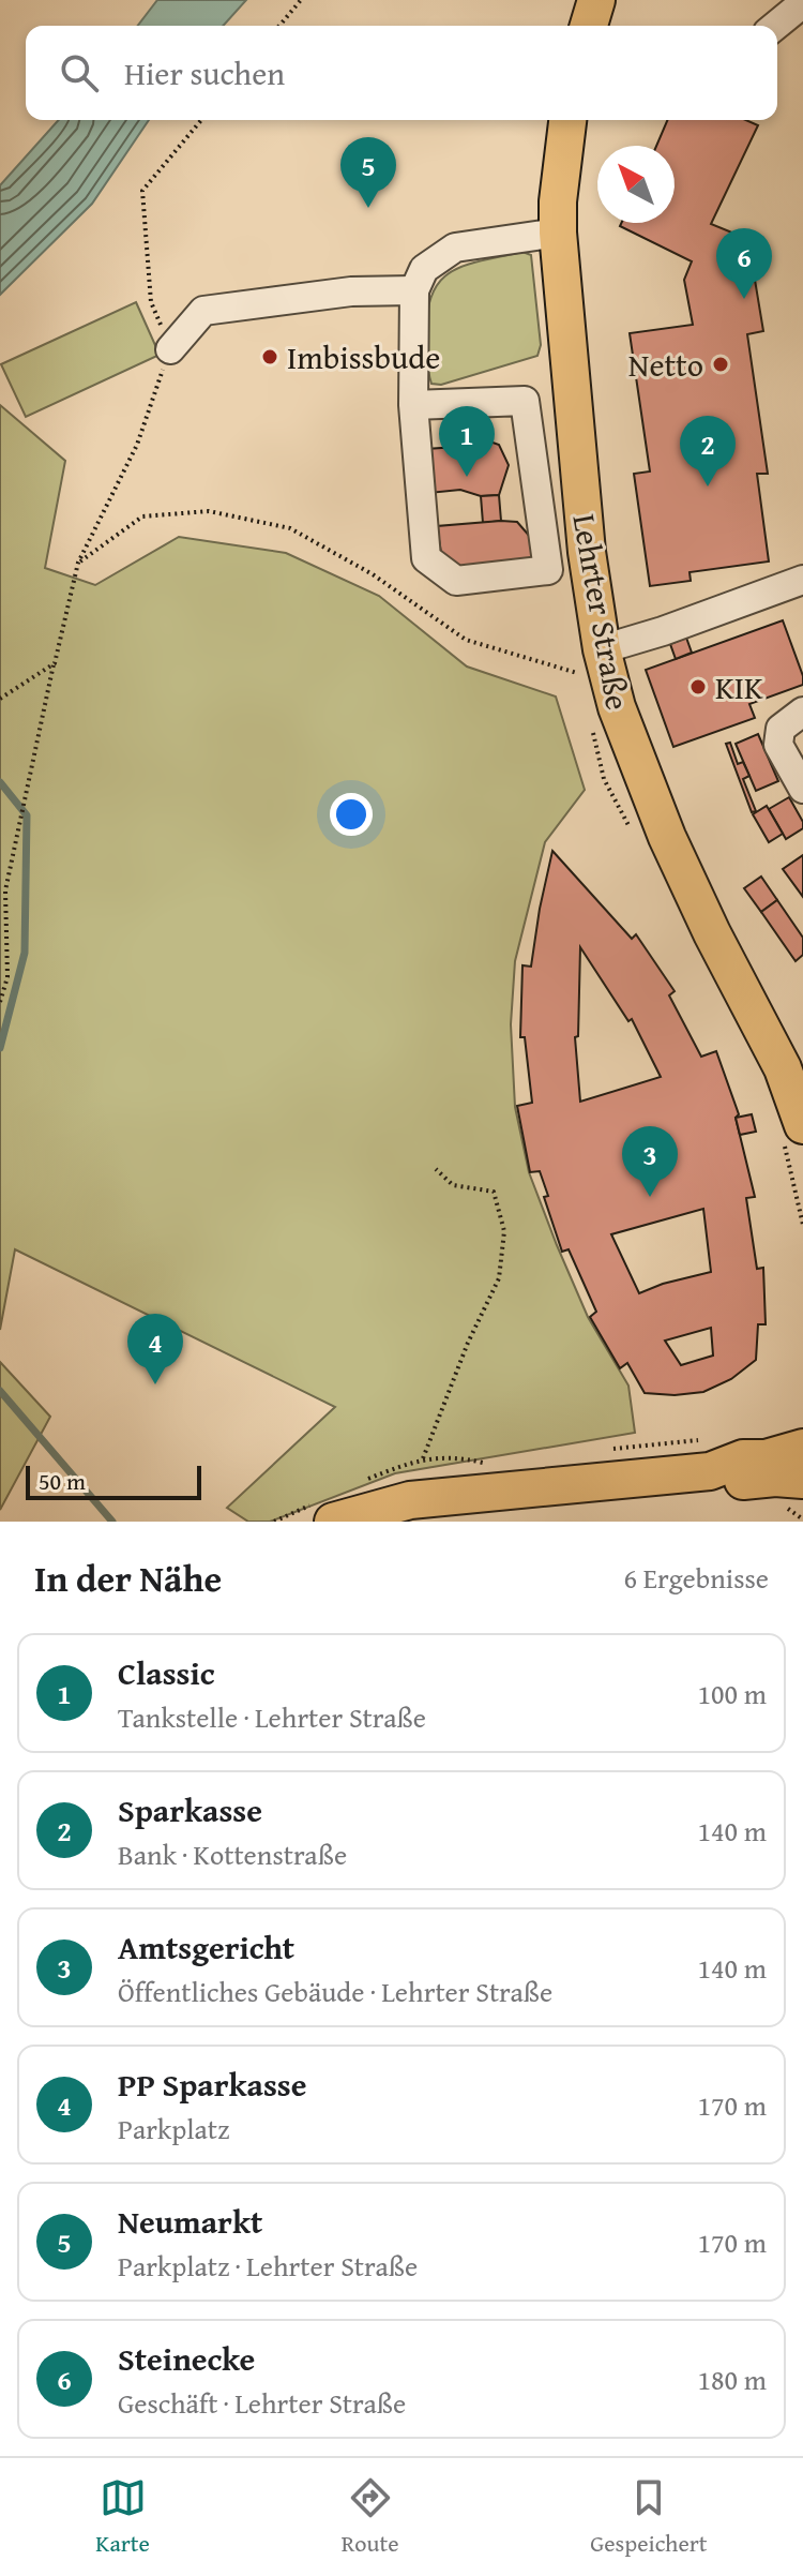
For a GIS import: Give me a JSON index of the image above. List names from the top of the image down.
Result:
{
  "streets": {
    "main road": ["Lehrter Straße"]
  },
  "places": ["Imbissbude", "Netto", "KIK"],
  "scale_bar": "50 m",
  "north": "top left",
  "page": {
    "search": "Hier suchen",
    "pins": [
      "5",
      "6",
      "1",
      "2",
      "3",
      "4"
    ],
    "scale": "50 m",
    "heading": ["In der Nähe", "6 Ergebnisse"],
    "list": [
      {
        "mark": "1",
        "name": "Classic",
        "note": "Tankstelle · Lehrter Straße",
        "value": "100 m"
      },
      {
        "mark": "2",
        "name": "Sparkasse",
        "note": "Bank · Kottenstraße",
        "value": "140 m"
      },
      {
        "mark": "3",
        "name": "Amtsgericht",
        "note": "Öffentliches Gebäude · Lehrter Straße",
        "value": "140 m"
      },
      {
        "mark": "4",
        "name": "PP Sparkasse",
        "note": "Parkplatz",
        "value": "170 m"
      },
      {
        "mark": "5",
        "name": "Neumarkt",
        "note": "Parkplatz · Lehrter Straße",
        "value": "170 m"
      },
      {
        "mark": "6",
        "name": "Steinecke",
        "note": "Geschäft · Lehrter Straße",
        "value": "180 m"
      }
    ],
    "nav": ["Karte", "Route", "Gespeichert"]
  }
}
